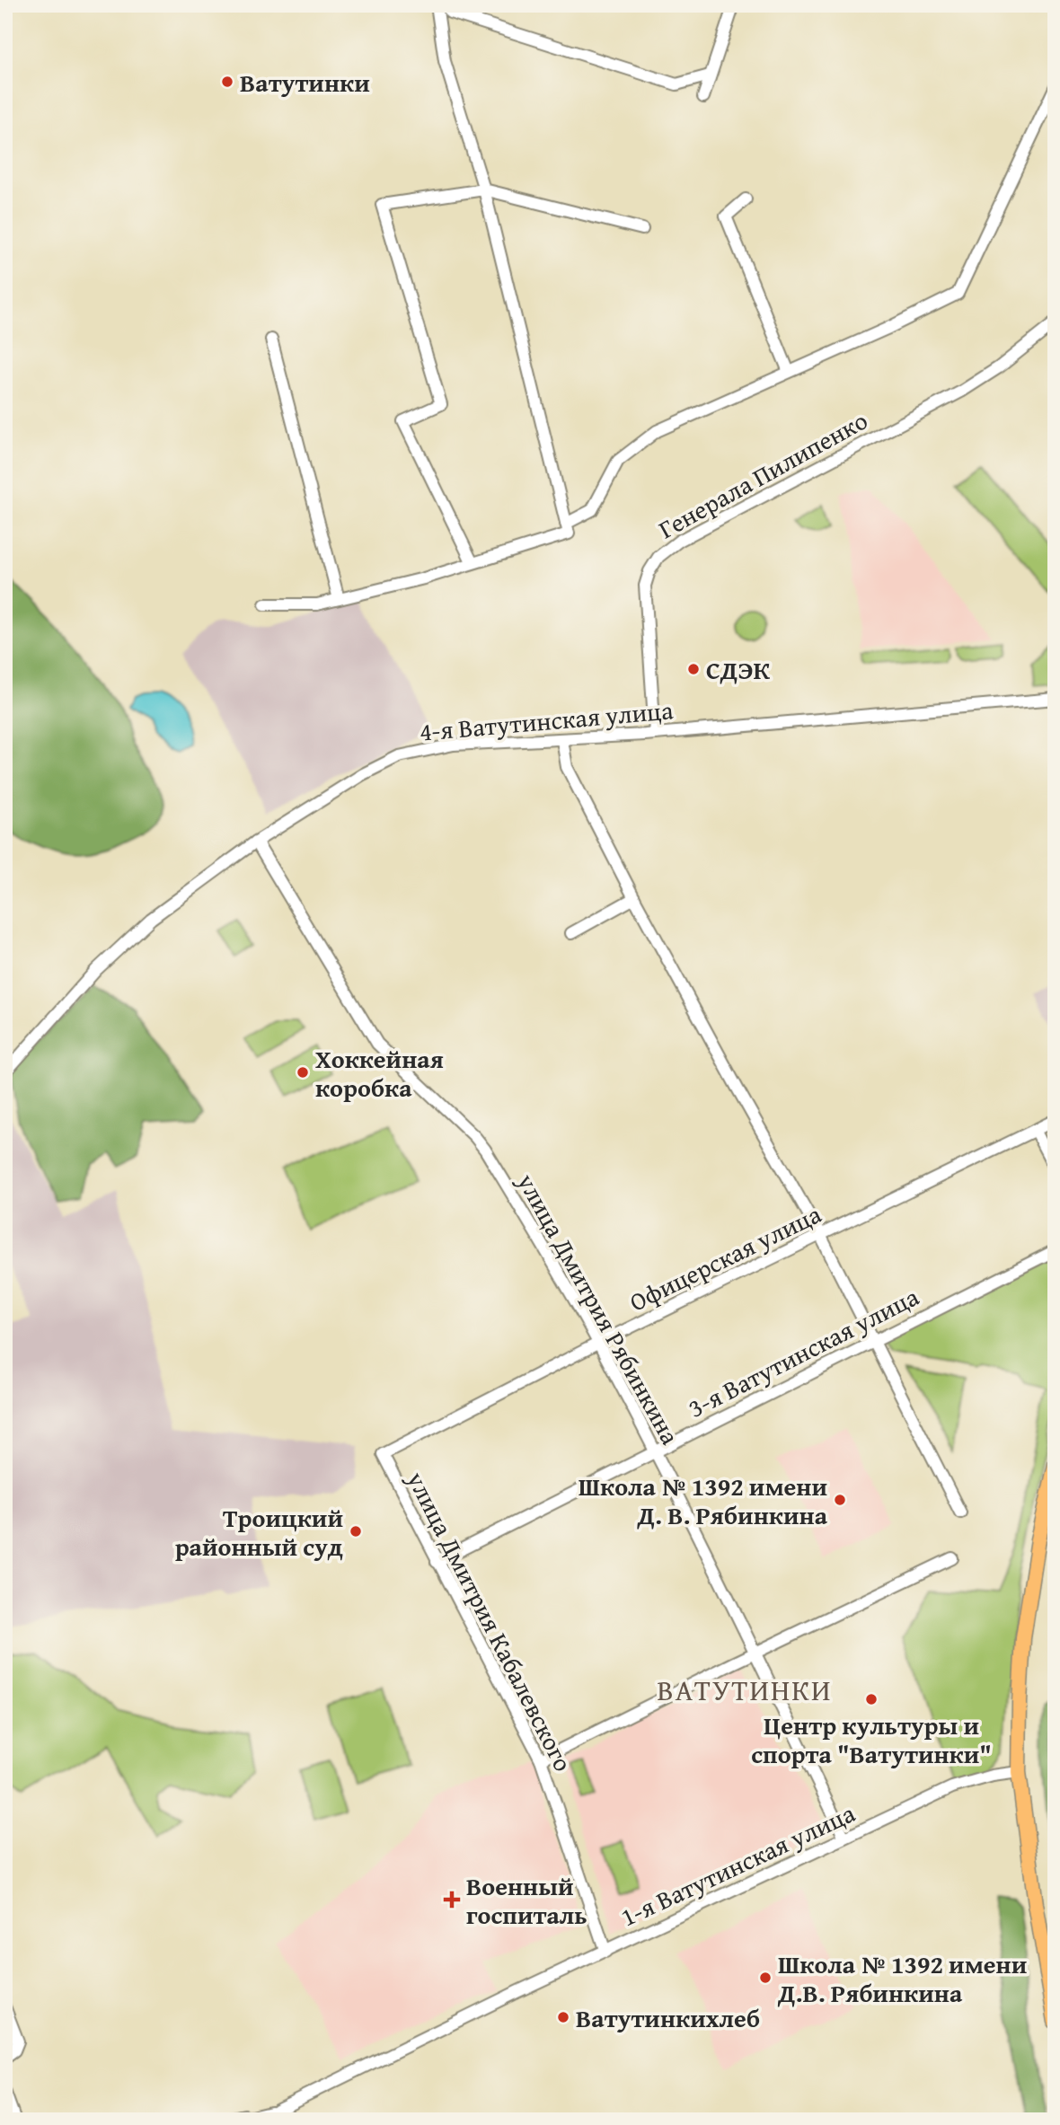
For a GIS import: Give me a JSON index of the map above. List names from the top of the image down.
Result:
{
  "streets": {
    "street": [
      "Генерала Пилипенко",
      "4-я Ватутинская улица",
      "Офицерская улица",
      "улица Дмитрия Рябинкина",
      "3-я Ватутинская улица",
      "улица Дмитрия Кабалевского",
      "1-я Ватутинская улица"
    ]
  },
  "crossings": [
    ["Генерала Пилипенко", "4-я Ватутинская улица"],
    ["4-я Ватутинская улица", "улица Дмитрия Рябинкина"],
    ["Офицерская улица", "улица Дмитрия Рябинкина"],
    ["Офицерская улица", "улица Дмитрия Кабалевского"],
    ["улица Дмитрия Рябинкина", "3-я Ватутинская улица"],
    ["улица Дмитрия Рябинкина", "1-я Ватутинская улица"],
    ["3-я Ватутинская улица", "улица Дмитрия Кабалевского"],
    ["улица Дмитрия Кабалевского", "1-я Ватутинская улица"]
  ],
  "districts": ["ВАТУТИНКИ"],
  "places": {
    "other": [
      "Ватутинки",
      "СДЭК",
      "Хоккейная коробка",
      "Школа № 1392 имени Д. В. Рябинкина",
      "Троицкий районный суд",
      "Центр культуры и спорта \"Ватутинки\"",
      "Школа № 1392 имени Д.В. Рябинкина",
      "Ватутинкихлеб"
    ],
    "health": ["Военный госпиталь"]
  }
}
